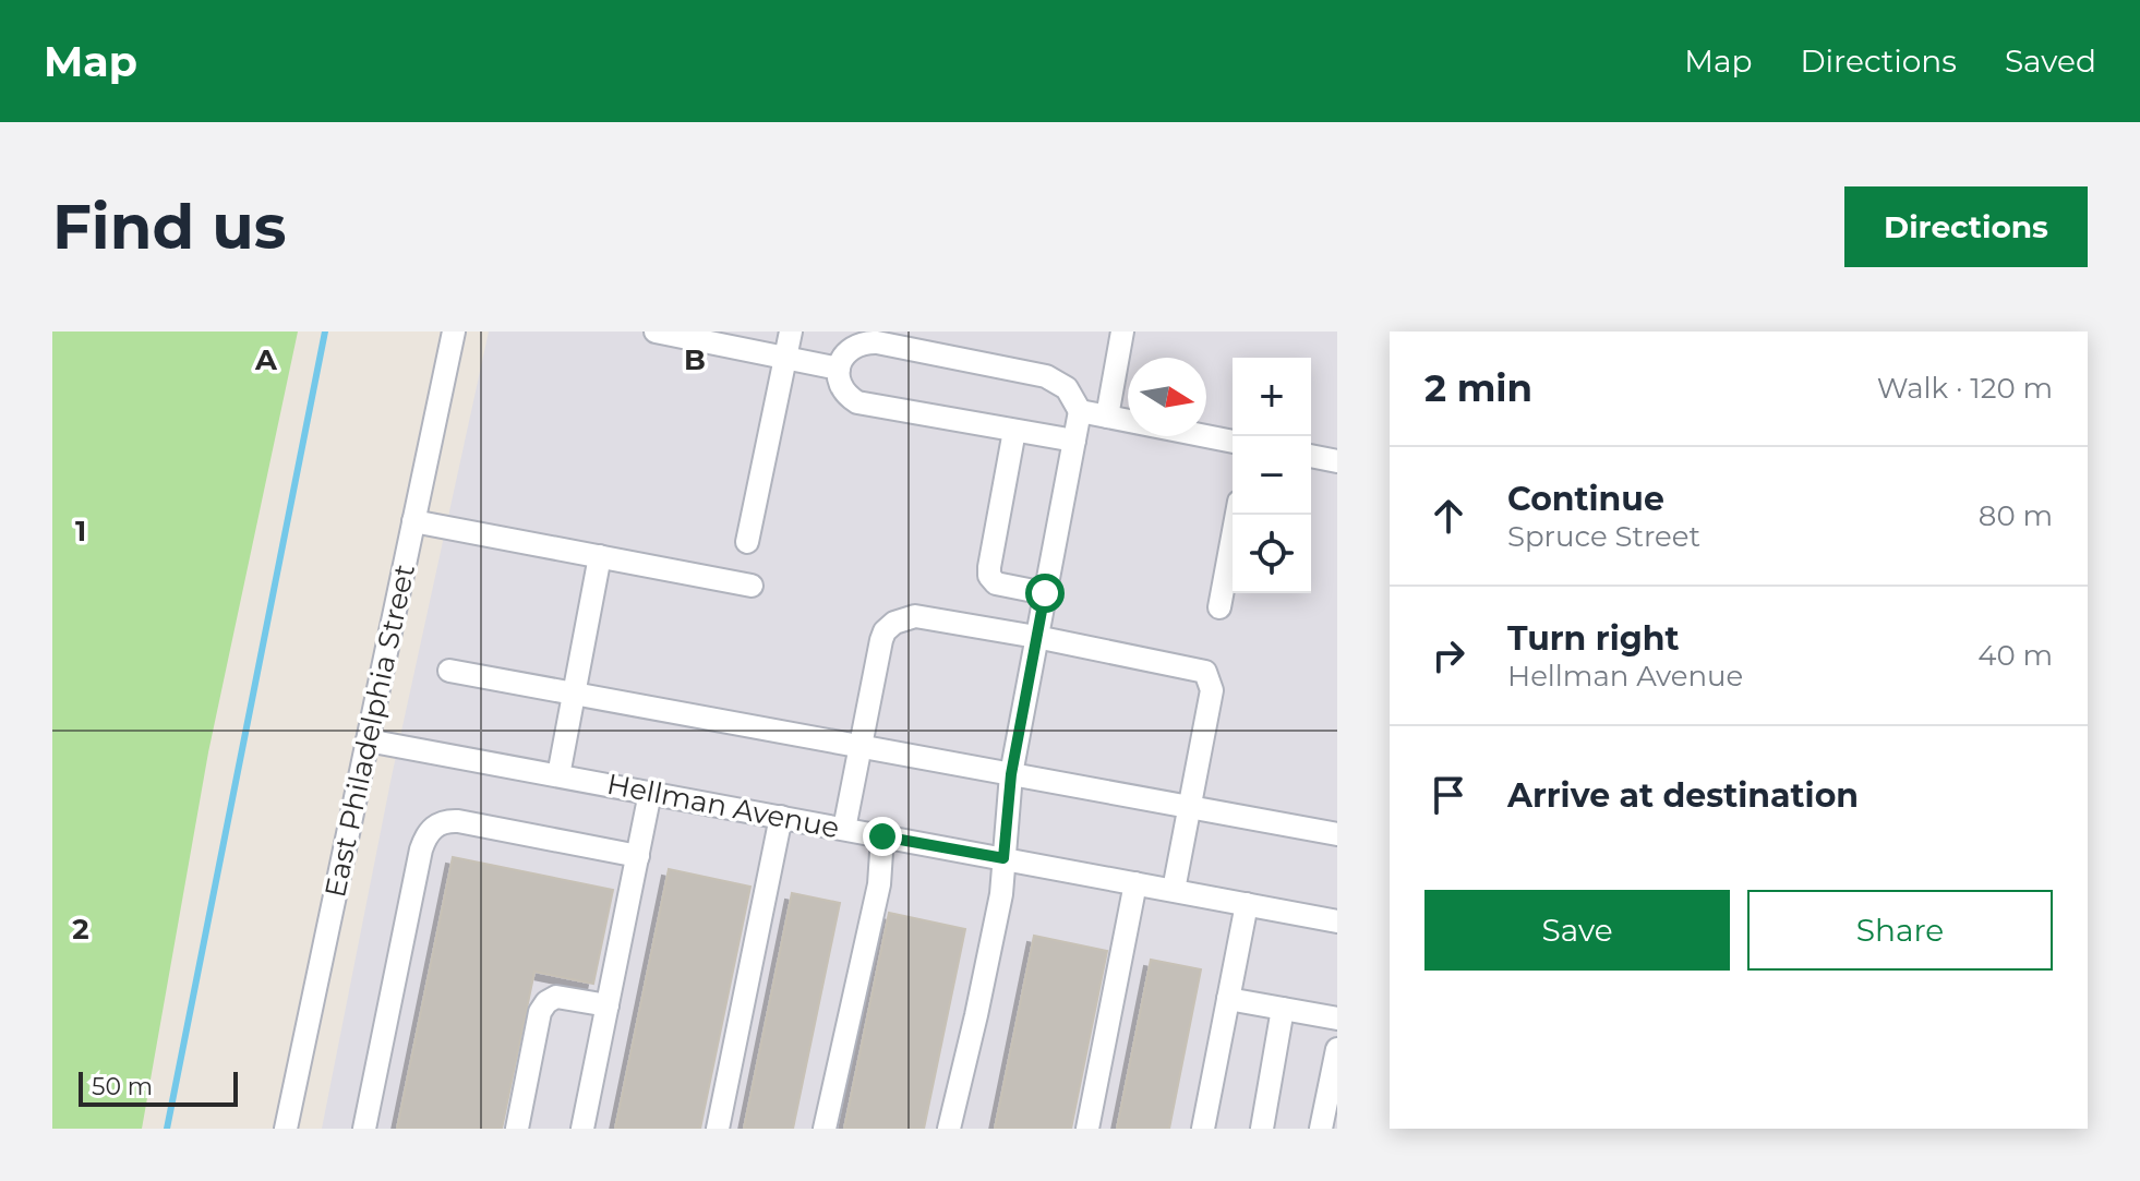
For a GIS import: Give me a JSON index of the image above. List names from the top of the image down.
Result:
{
  "streets": {
    "street": ["East Philadelphia Street", "Hellman Avenue"]
  },
  "crossings": [
    ["East Philadelphia Street", "Hellman Avenue"]
  ],
  "scale_bar": "50 m",
  "north": "right",
  "page": {
    "header": "Map",
    "nav": ["Map", "Directions", "Saved"],
    "buttons": [
      "Directions",
      ["Save", "Share"]
    ],
    "title": "Find us",
    "heading": ["2 min", "Walk · 120 m"],
    "map_buttons": ["+", "−"],
    "list": [
      ["Continue", "Spruce Street", "80 m"],
      ["Turn right", "Hellman Avenue", "40 m"],
      "Arrive at destination"
    ],
    "scale": "50 m"
  },
  "grid": {
    "columns": ["A", "B"],
    "rows": ["1", "2"]
  }
}
